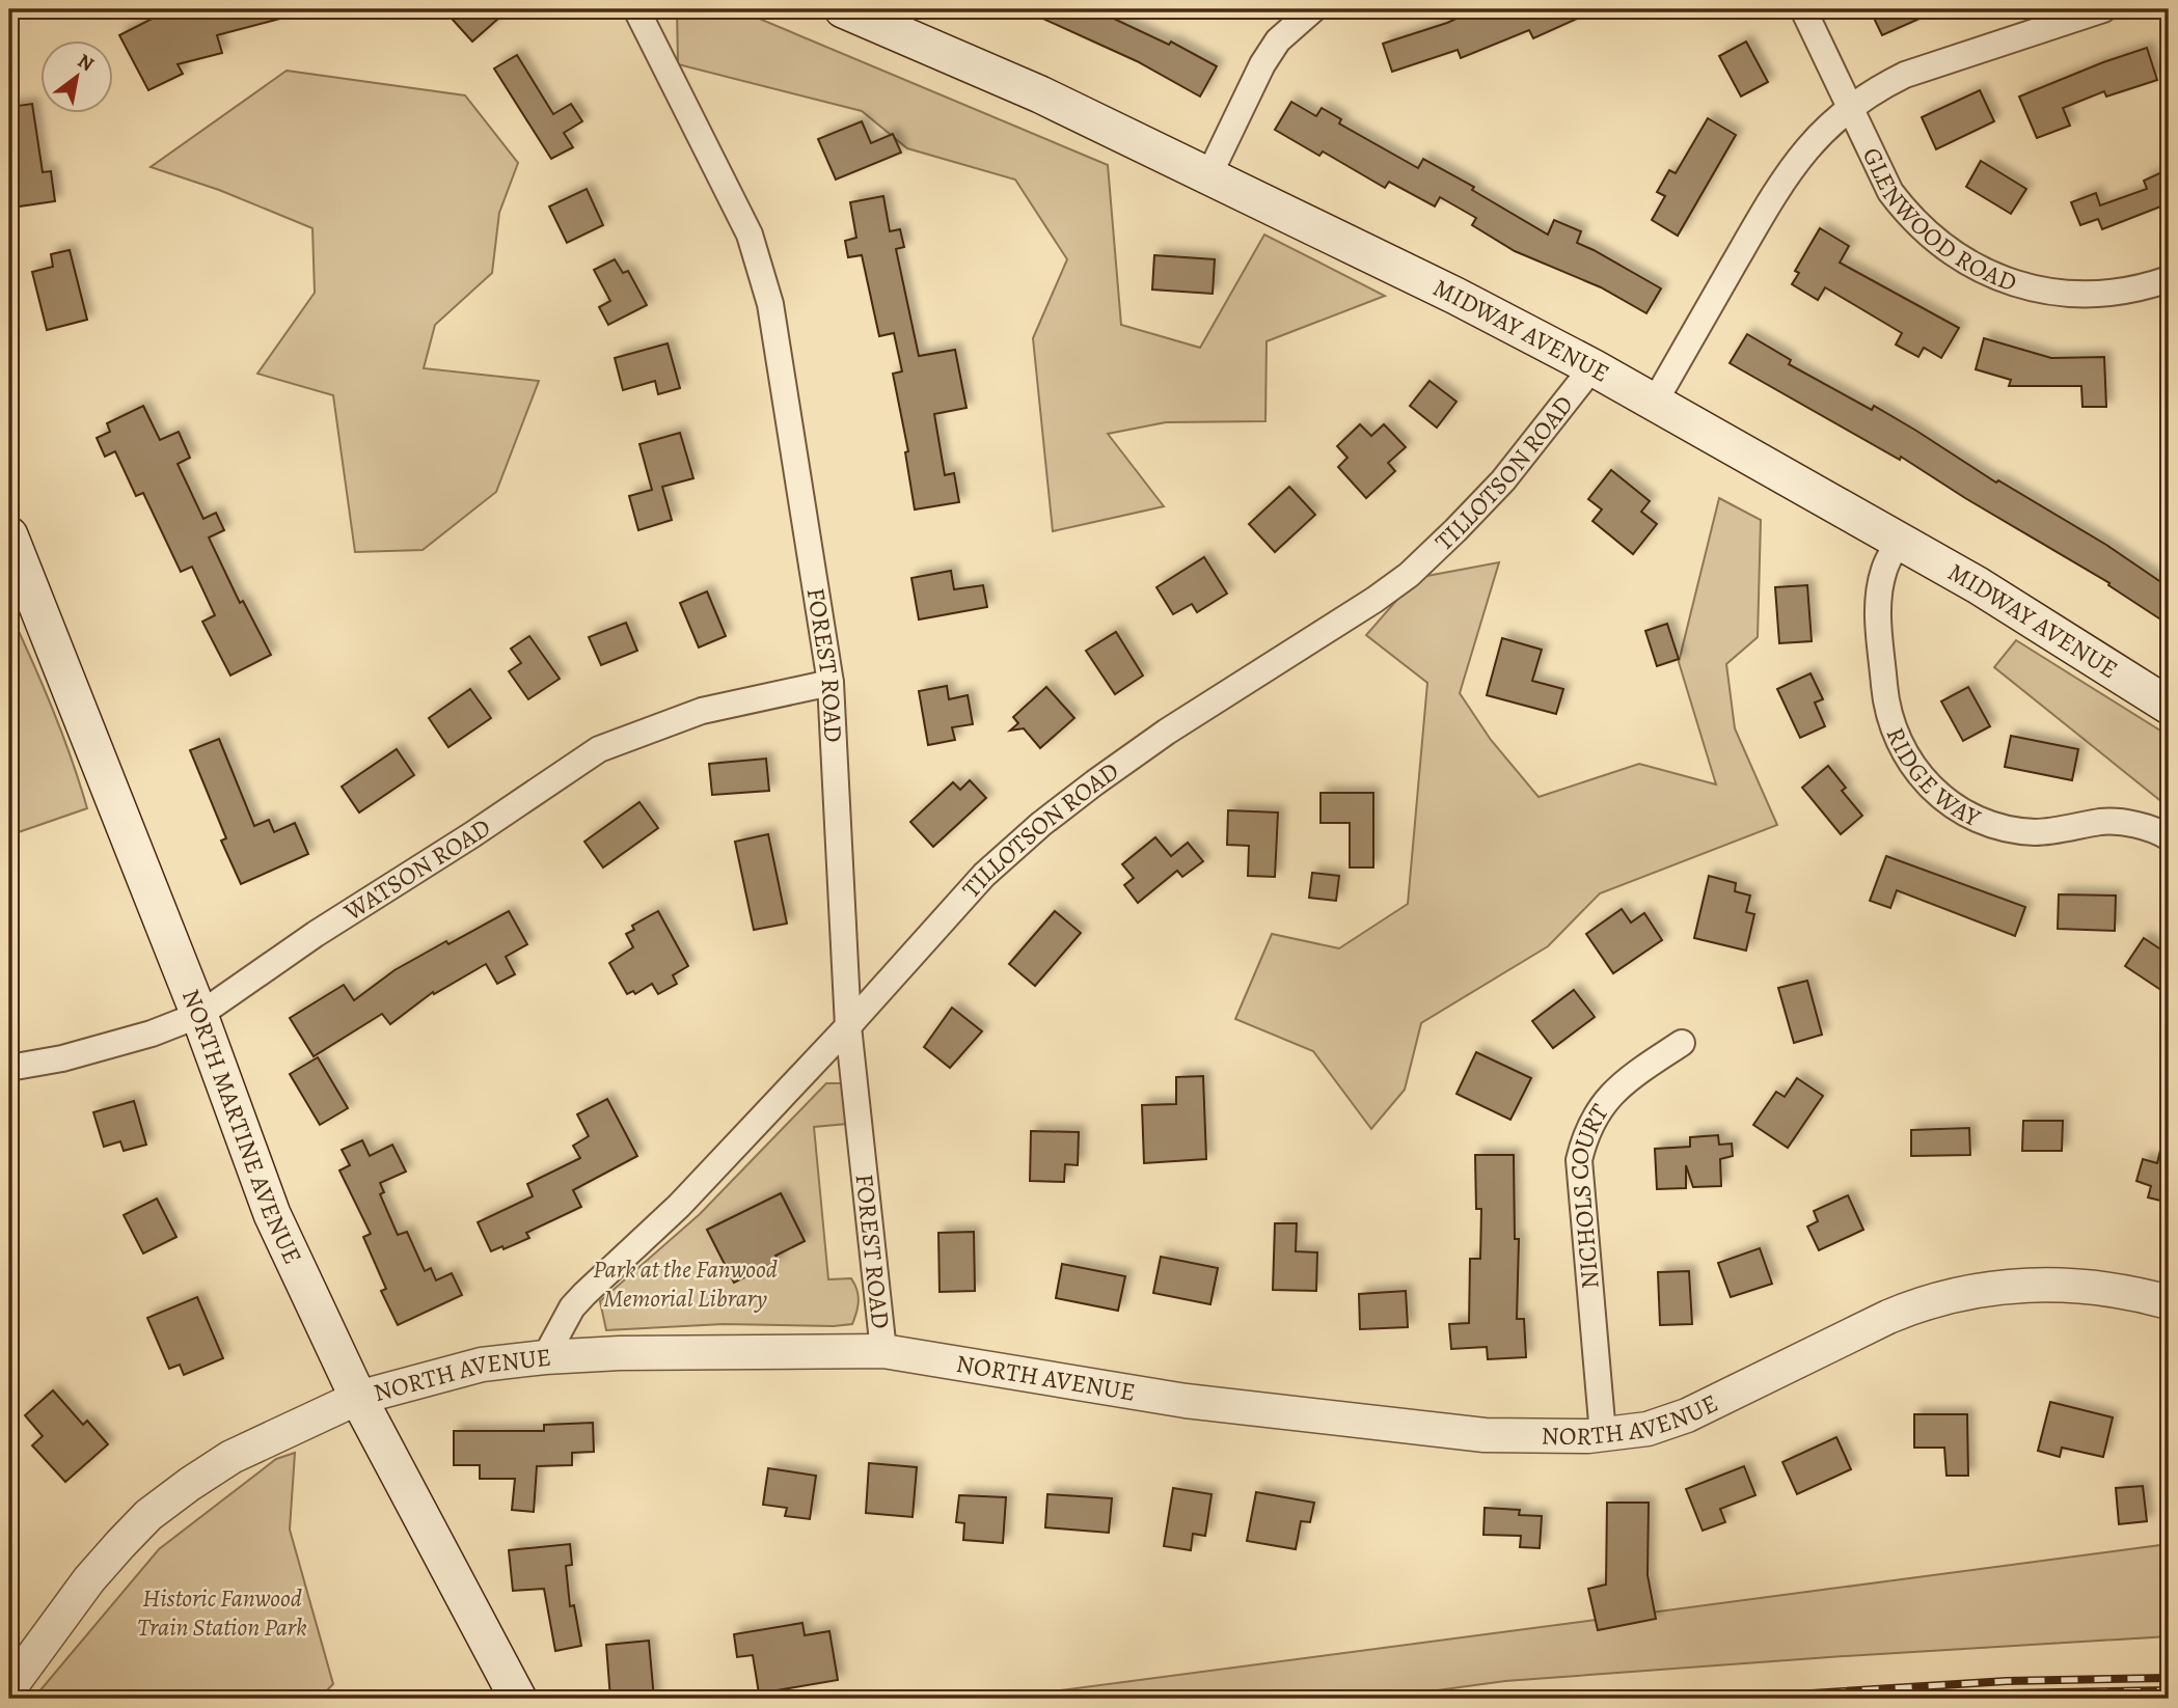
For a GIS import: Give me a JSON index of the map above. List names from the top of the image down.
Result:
{
  "streets": {
    "main road": ["MIDWAY AVENUE", "NORTH MARTINE AVENUE"],
    "street": [
      "GLENWOOD ROAD",
      "TILLOTSON ROAD",
      "FOREST ROAD",
      "RIDGE WAY",
      "WATSON ROAD",
      "NICHOLS COURT",
      "NORTH AVENUE"
    ]
  },
  "crossings": [
    ["MIDWAY AVENUE", "TILLOTSON ROAD"],
    ["MIDWAY AVENUE", "RIDGE WAY"],
    ["TILLOTSON ROAD", "FOREST ROAD"],
    ["TILLOTSON ROAD", "NORTH AVENUE"],
    ["FOREST ROAD", "WATSON ROAD"],
    ["FOREST ROAD", "NORTH AVENUE"],
    ["WATSON ROAD", "NORTH MARTINE AVENUE"],
    ["NORTH MARTINE AVENUE", "NORTH AVENUE"],
    ["NICHOLS COURT", "NORTH AVENUE"]
  ],
  "parks": ["Park at the Fanwood Memorial Library", "Historic Fanwood Train Station Park"],
  "north": "top right"
}
